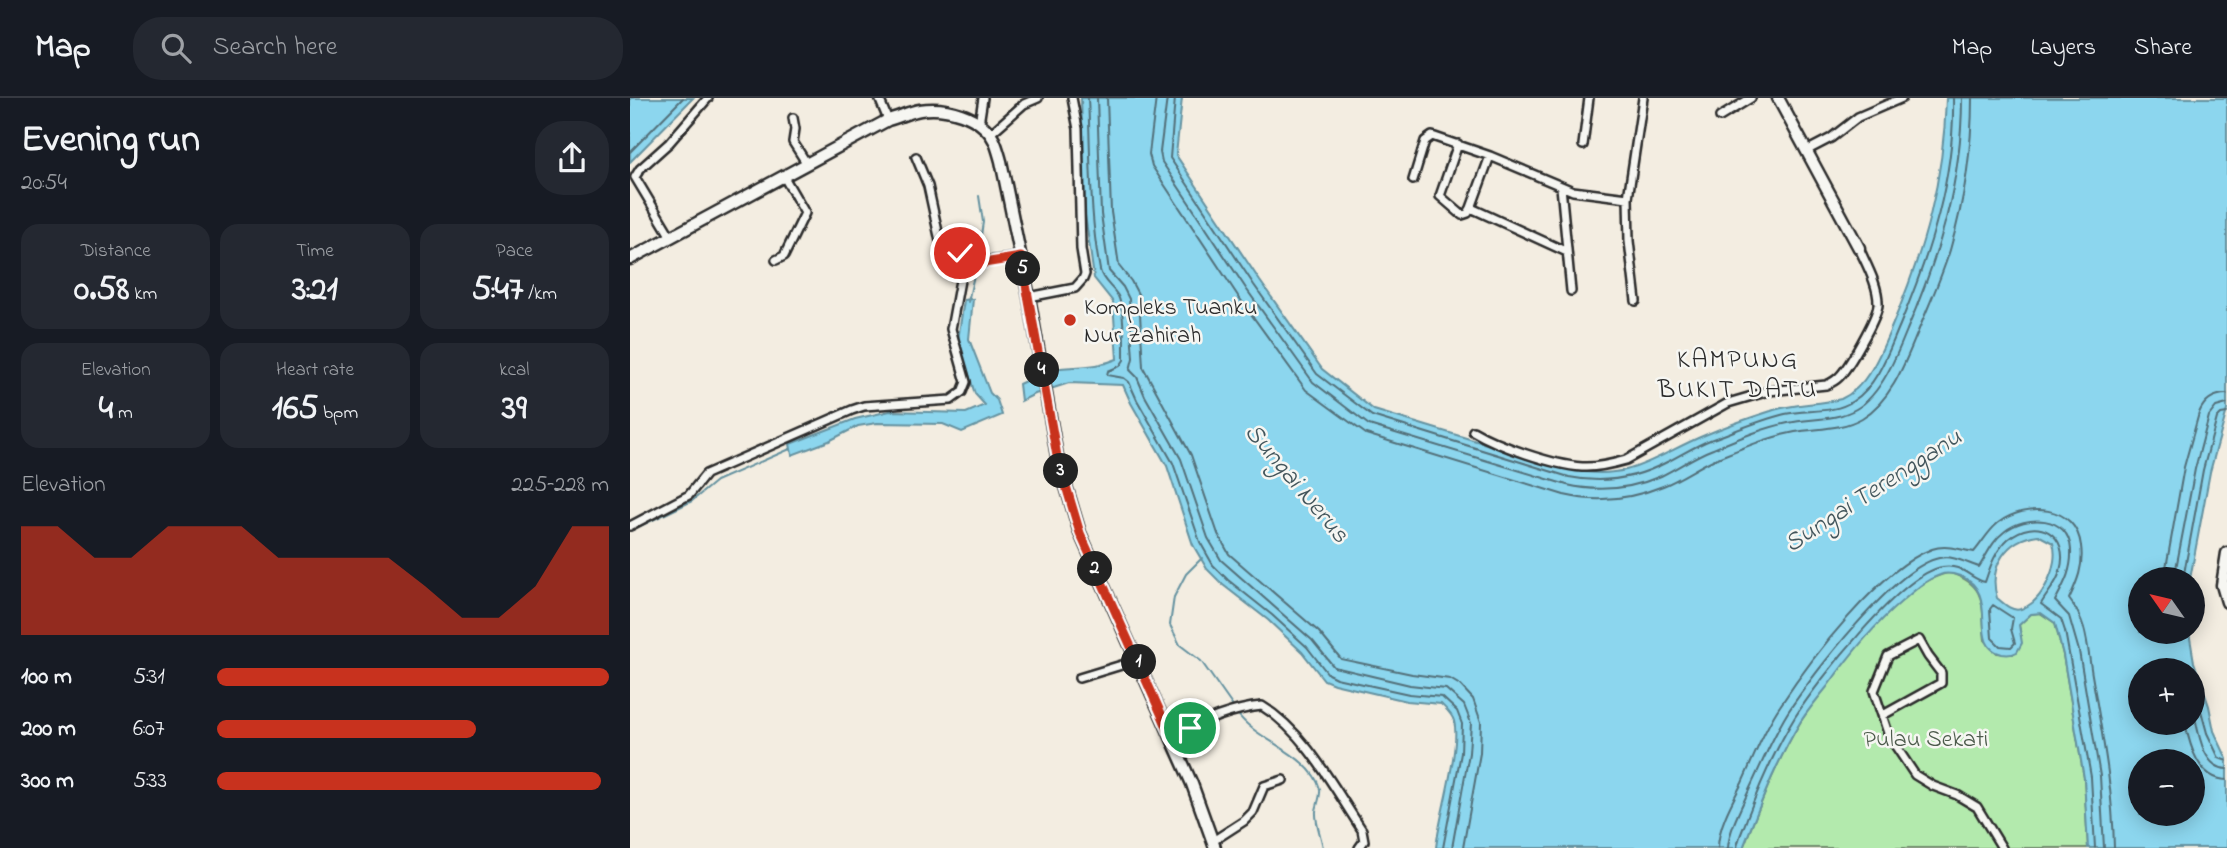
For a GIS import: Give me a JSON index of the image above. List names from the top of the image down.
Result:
{
  "districts": ["KAMPUNG BUKIT DATU"],
  "water": ["Sungai Nerus", "Sungai Terengganu"],
  "parks": ["Pulau Sekati"],
  "places": ["Kompleks Tuanku Nur Zahirah"],
  "north": "top left",
  "page": {
    "header": "Map",
    "search": "Search here",
    "nav": ["Map", "Layers", "Share"],
    "heading": ["Evening run", "20:54"],
    "stats": [
      ["Distance", "0.58 km"],
      ["Time", "3:21"],
      ["Pace", "5:47 /km"],
      ["Elevation", "4 m"],
      ["Heart rate", "165 bpm"],
      ["kcal", "39"]
    ],
    "pins": [
      "5",
      "4",
      "3",
      "2",
      "1"
    ],
    "chart": ["Elevation", "225–228 m"],
    "map_buttons": ["+", "−"],
    "list": [
      {
        "name": "100 m",
        "note": "5:31"
      },
      {
        "name": "200 m",
        "note": "6:07"
      },
      {
        "name": "300 m",
        "note": "5:33"
      }
    ]
  }
}
